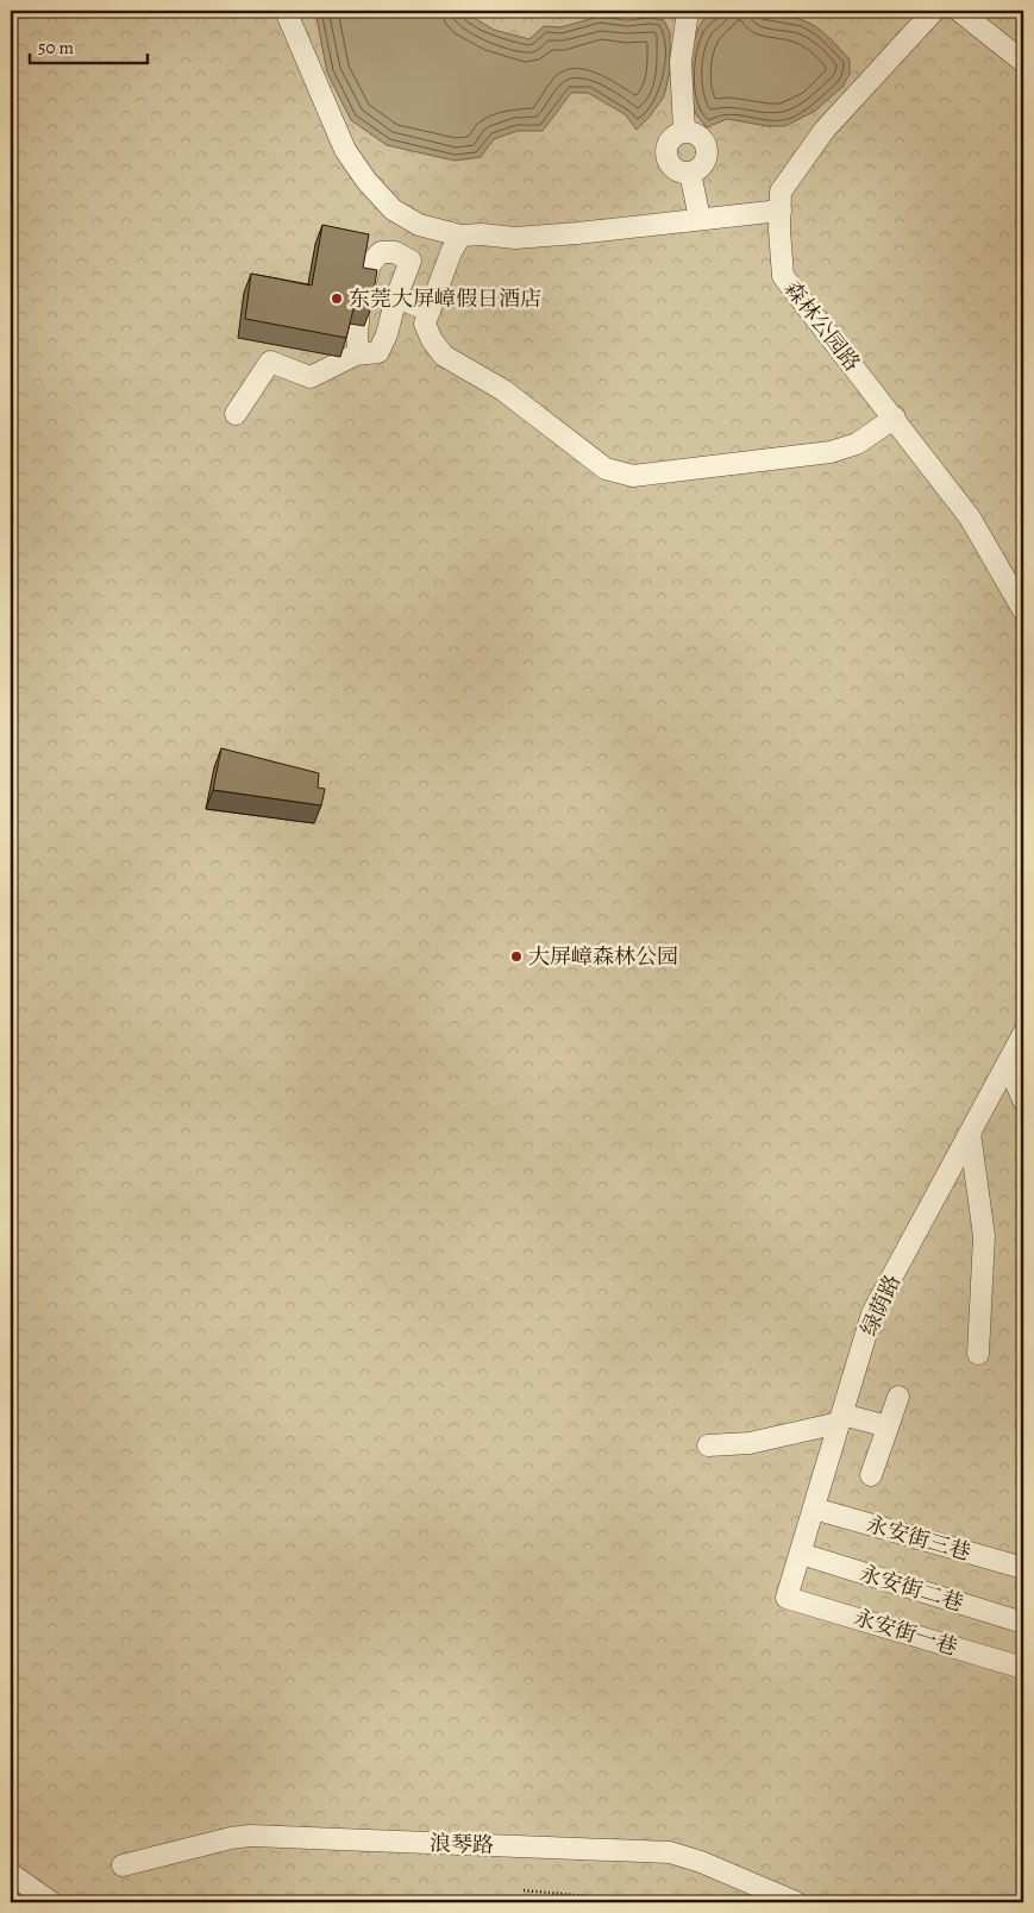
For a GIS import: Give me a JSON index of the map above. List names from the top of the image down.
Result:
{
  "streets": {
    "street": [
      "森林公园路",
      "绿荫路",
      "永安街三巷",
      "永安街二巷",
      "永安街一巷",
      "浪琴路"
    ]
  },
  "crossings": [
    ["绿荫路", "永安街三巷"],
    ["绿荫路", "永安街二巷"],
    ["绿荫路", "永安街一巷"]
  ],
  "places": ["东莞大屏嶂假日酒店", "大屏嶂森林公园"],
  "scale_bar": "50 m"
}
